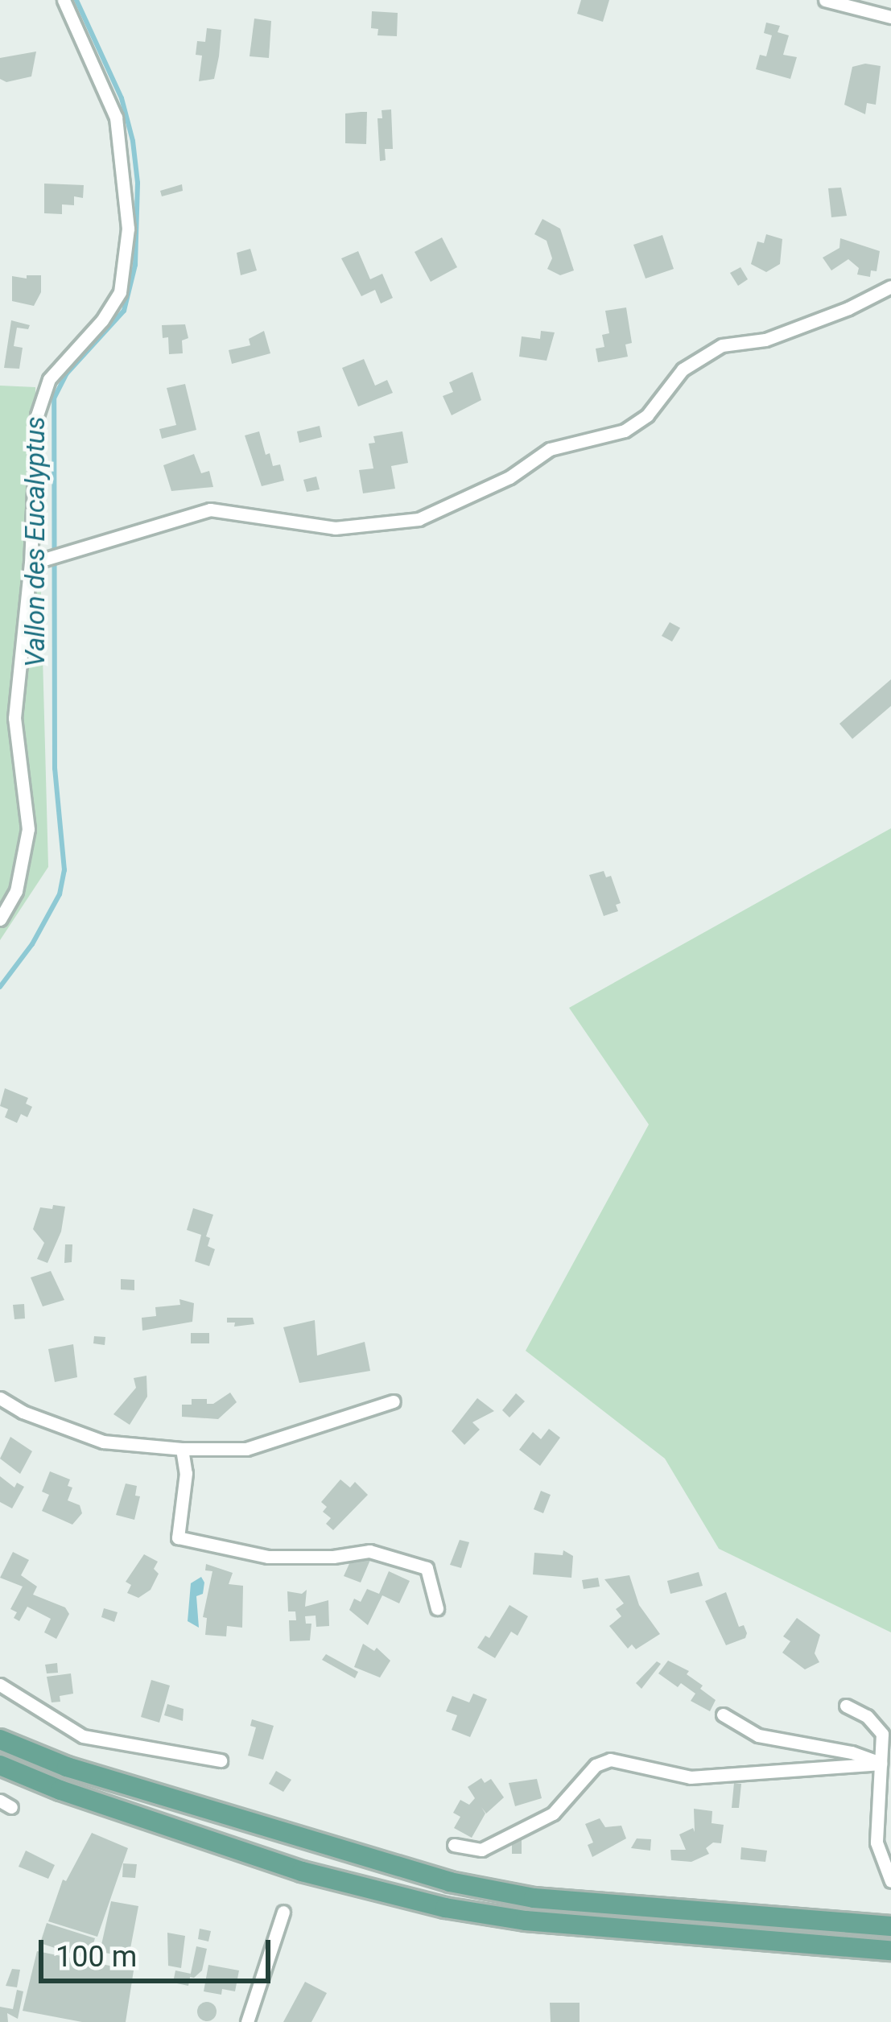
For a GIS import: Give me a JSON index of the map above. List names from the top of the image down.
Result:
{
  "water": ["Vallon des Eucalyptus"],
  "scale_bar": "100 m"
}
